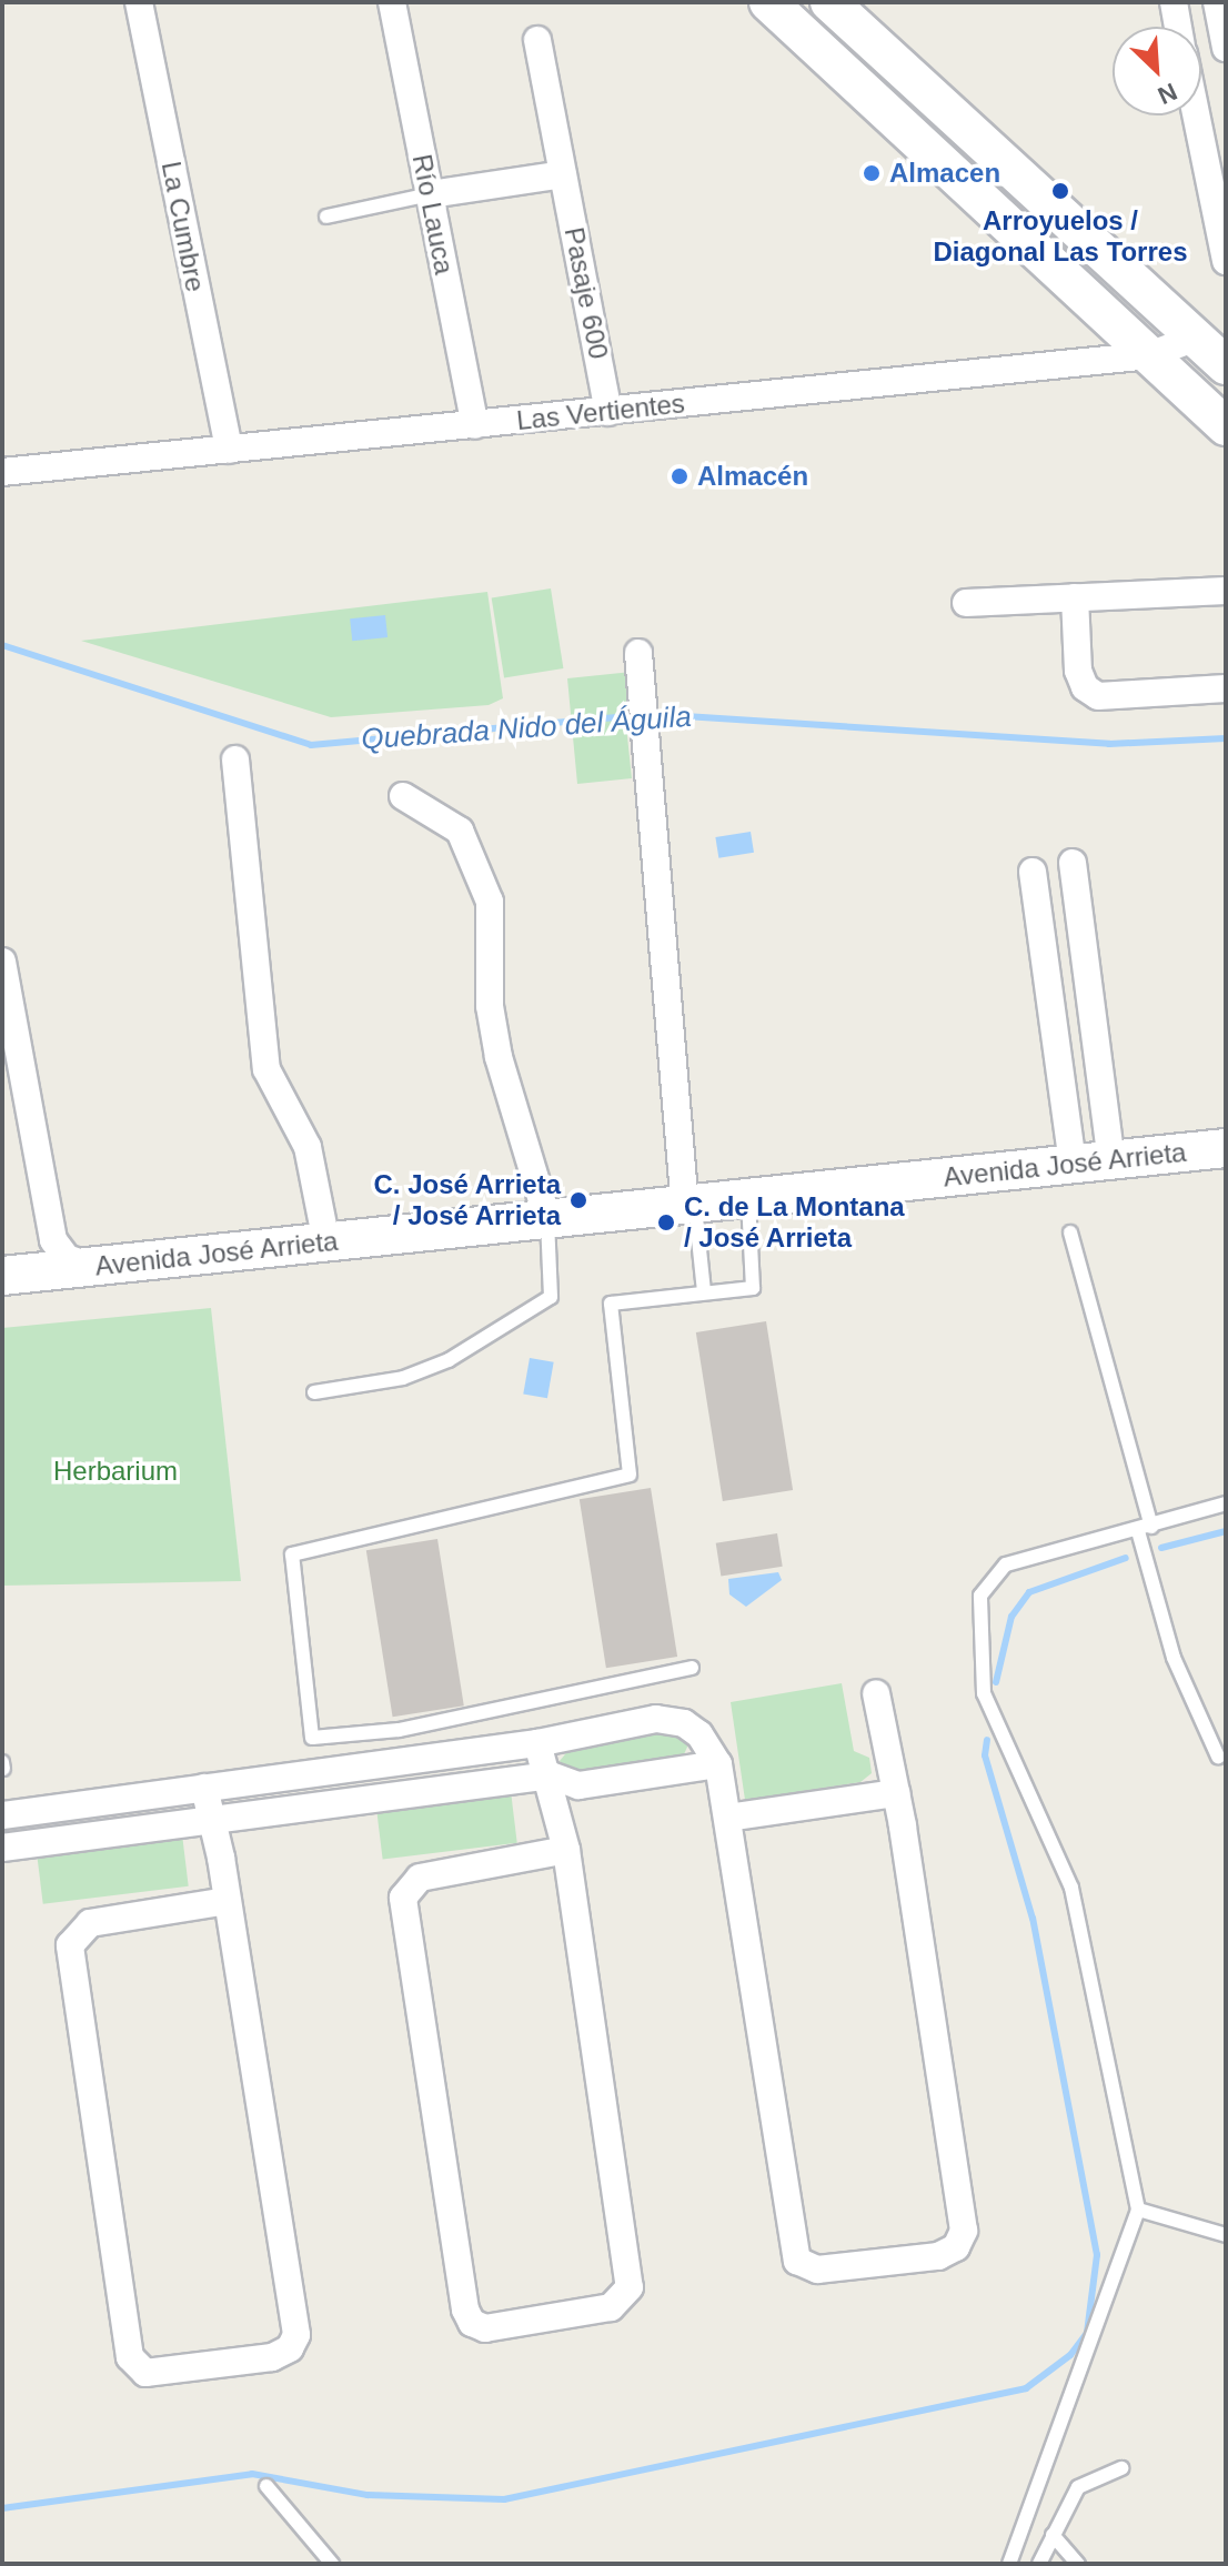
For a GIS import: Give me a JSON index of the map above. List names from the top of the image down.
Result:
{
  "streets": {
    "street": [
      "Río Lauca",
      "La Cumbre",
      "Pasaje 600",
      "Las Vertientes",
      "Avenida José Arrieta"
    ]
  },
  "crossings": [
    ["Río Lauca", "Las Vertientes"],
    ["La Cumbre", "Las Vertientes"],
    ["Pasaje 600", "Las Vertientes"]
  ],
  "water": ["Quebrada Nido del Águila"],
  "parks": ["Herbarium"],
  "places": [
    "Almacen",
    "Arroyuelos / Diagonal Las Torres",
    "Almacén",
    "C. José Arrieta / José Arrieta",
    "C. de La Montana / José Arrieta"
  ],
  "north": "bottom right"
}
